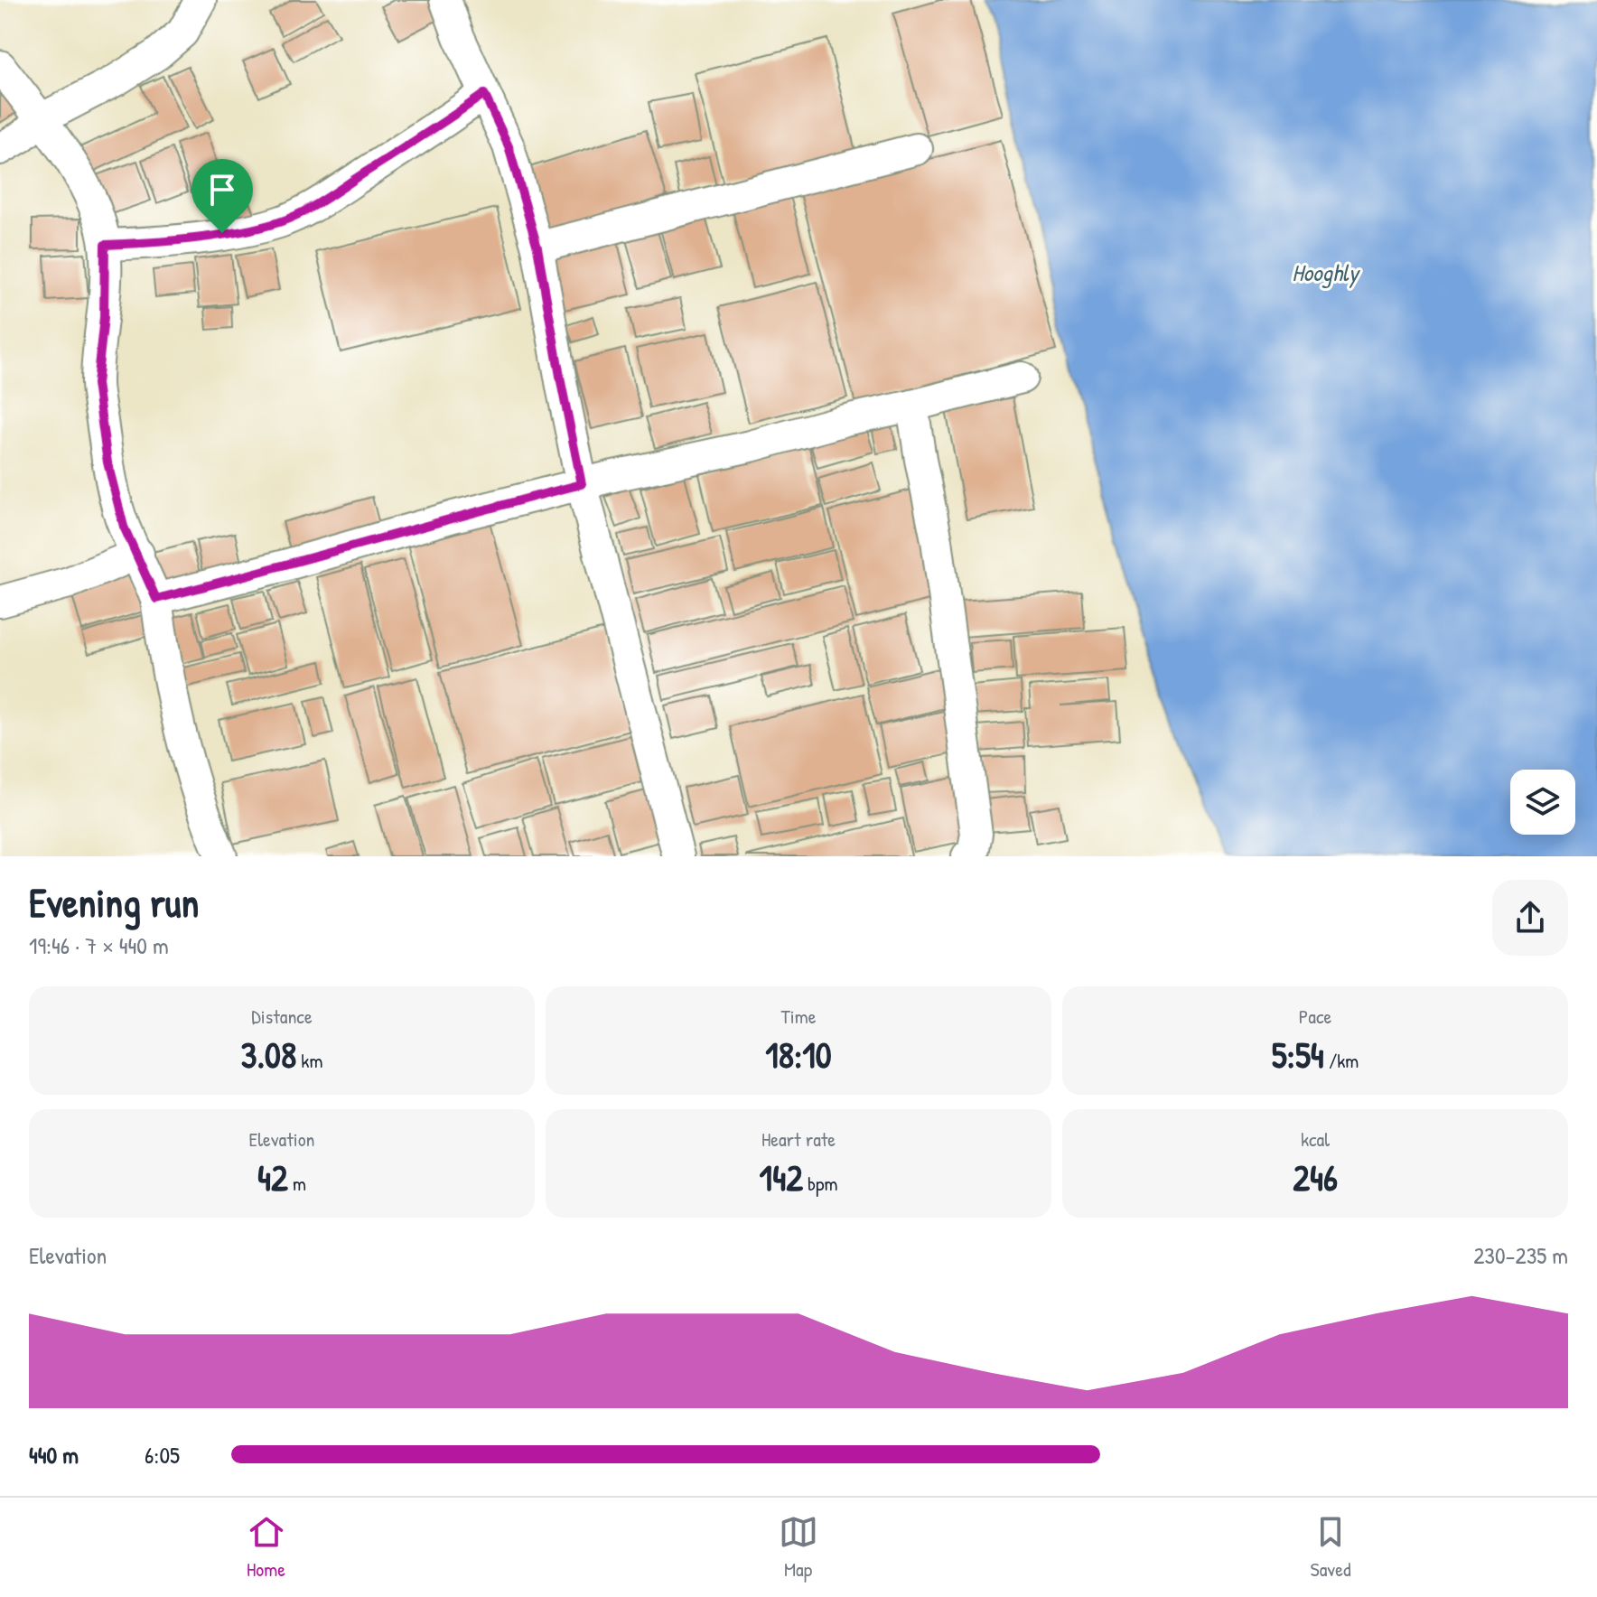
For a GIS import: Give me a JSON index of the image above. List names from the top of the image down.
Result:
{
  "water": ["Hooghly"],
  "page": {
    "heading": ["Evening run", "19:46 · 7 × 440 m"],
    "stats": [
      ["Distance", "3.08 km"],
      ["Time", "18:10"],
      ["Pace", "5:54 /km"],
      ["Elevation", "42 m"],
      ["Heart rate", "142 bpm"],
      ["kcal", "246"]
    ],
    "chart": ["Elevation", "230–235 m"],
    "list": [
      {
        "name": "440 m",
        "note": "6:05"
      }
    ],
    "tabs": ["Home", "Map", "Saved"]
  }
}
